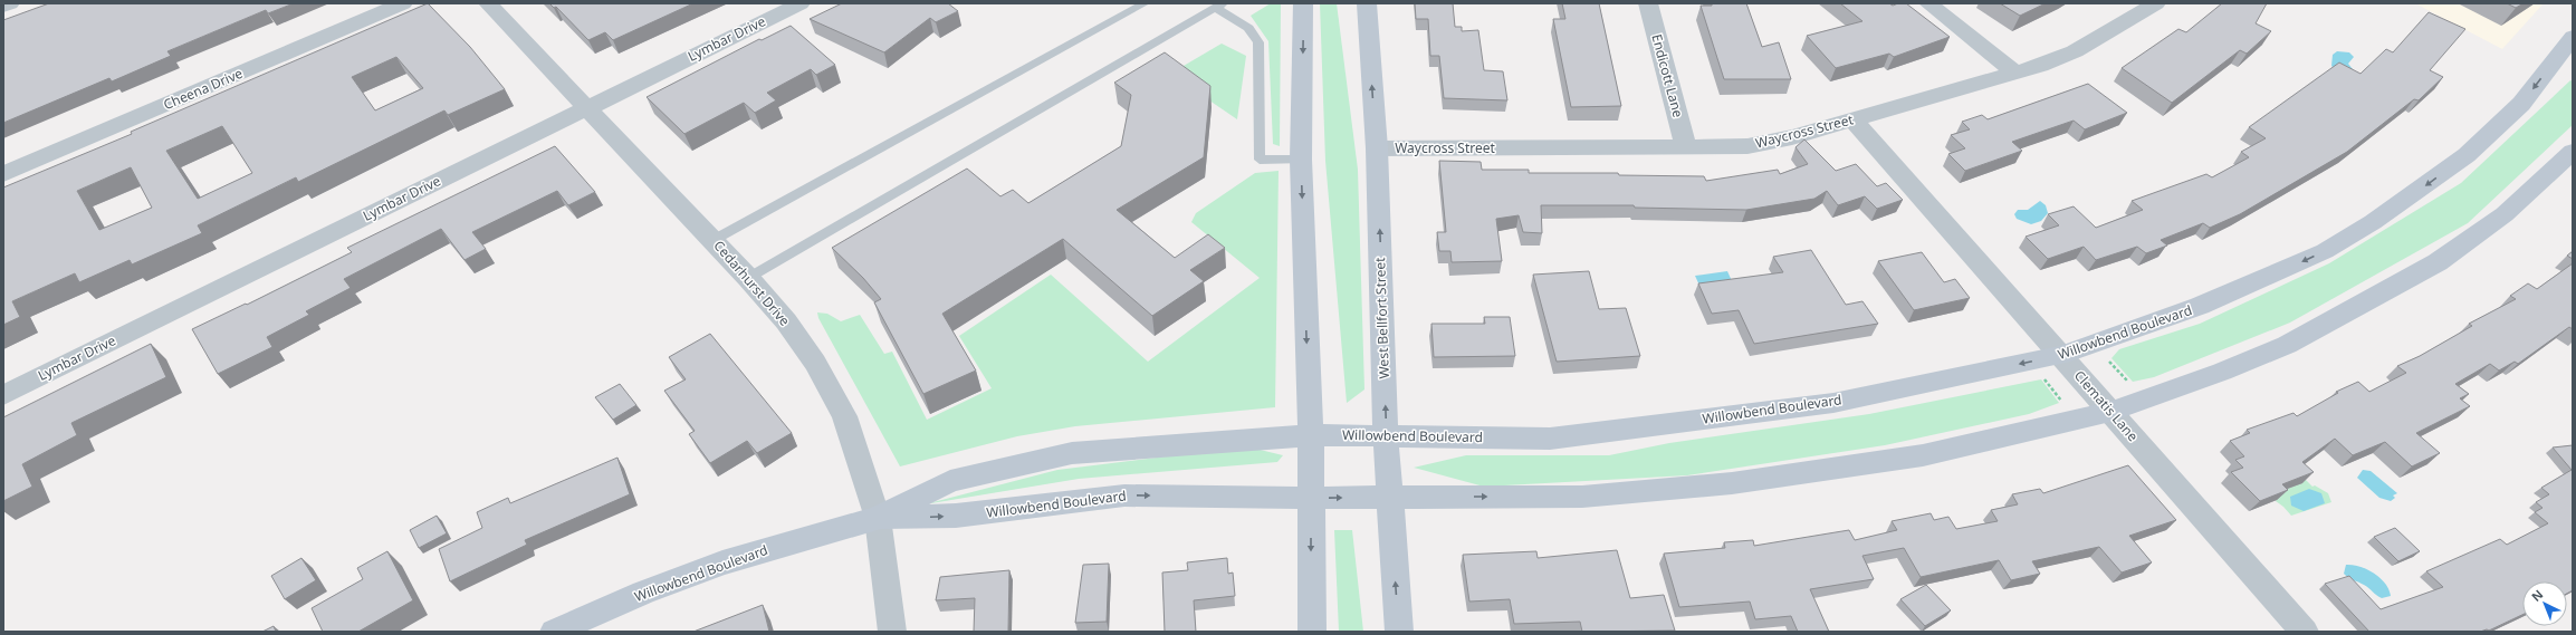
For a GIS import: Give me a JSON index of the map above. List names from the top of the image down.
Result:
{
  "streets": {
    "main road": ["West Bellfort Street", "Willowbend Boulevard"],
    "street": [
      "Lymbar Drive",
      "Endicott Lane",
      "Cheena Drive",
      "Waycross Street",
      "Cedarhurst Drive",
      "Clematis Lane"
    ]
  },
  "crossings": [
    ["Lymbar Drive", "Cedarhurst Drive"],
    ["Endicott Lane", "Waycross Street"],
    ["Waycross Street", "West Bellfort Street"],
    ["Waycross Street", "Clematis Lane"],
    ["Cedarhurst Drive", "Willowbend Boulevard"],
    ["West Bellfort Street", "Willowbend Boulevard"],
    ["Willowbend Boulevard", "Clematis Lane"]
  ],
  "north": "top left"
}
